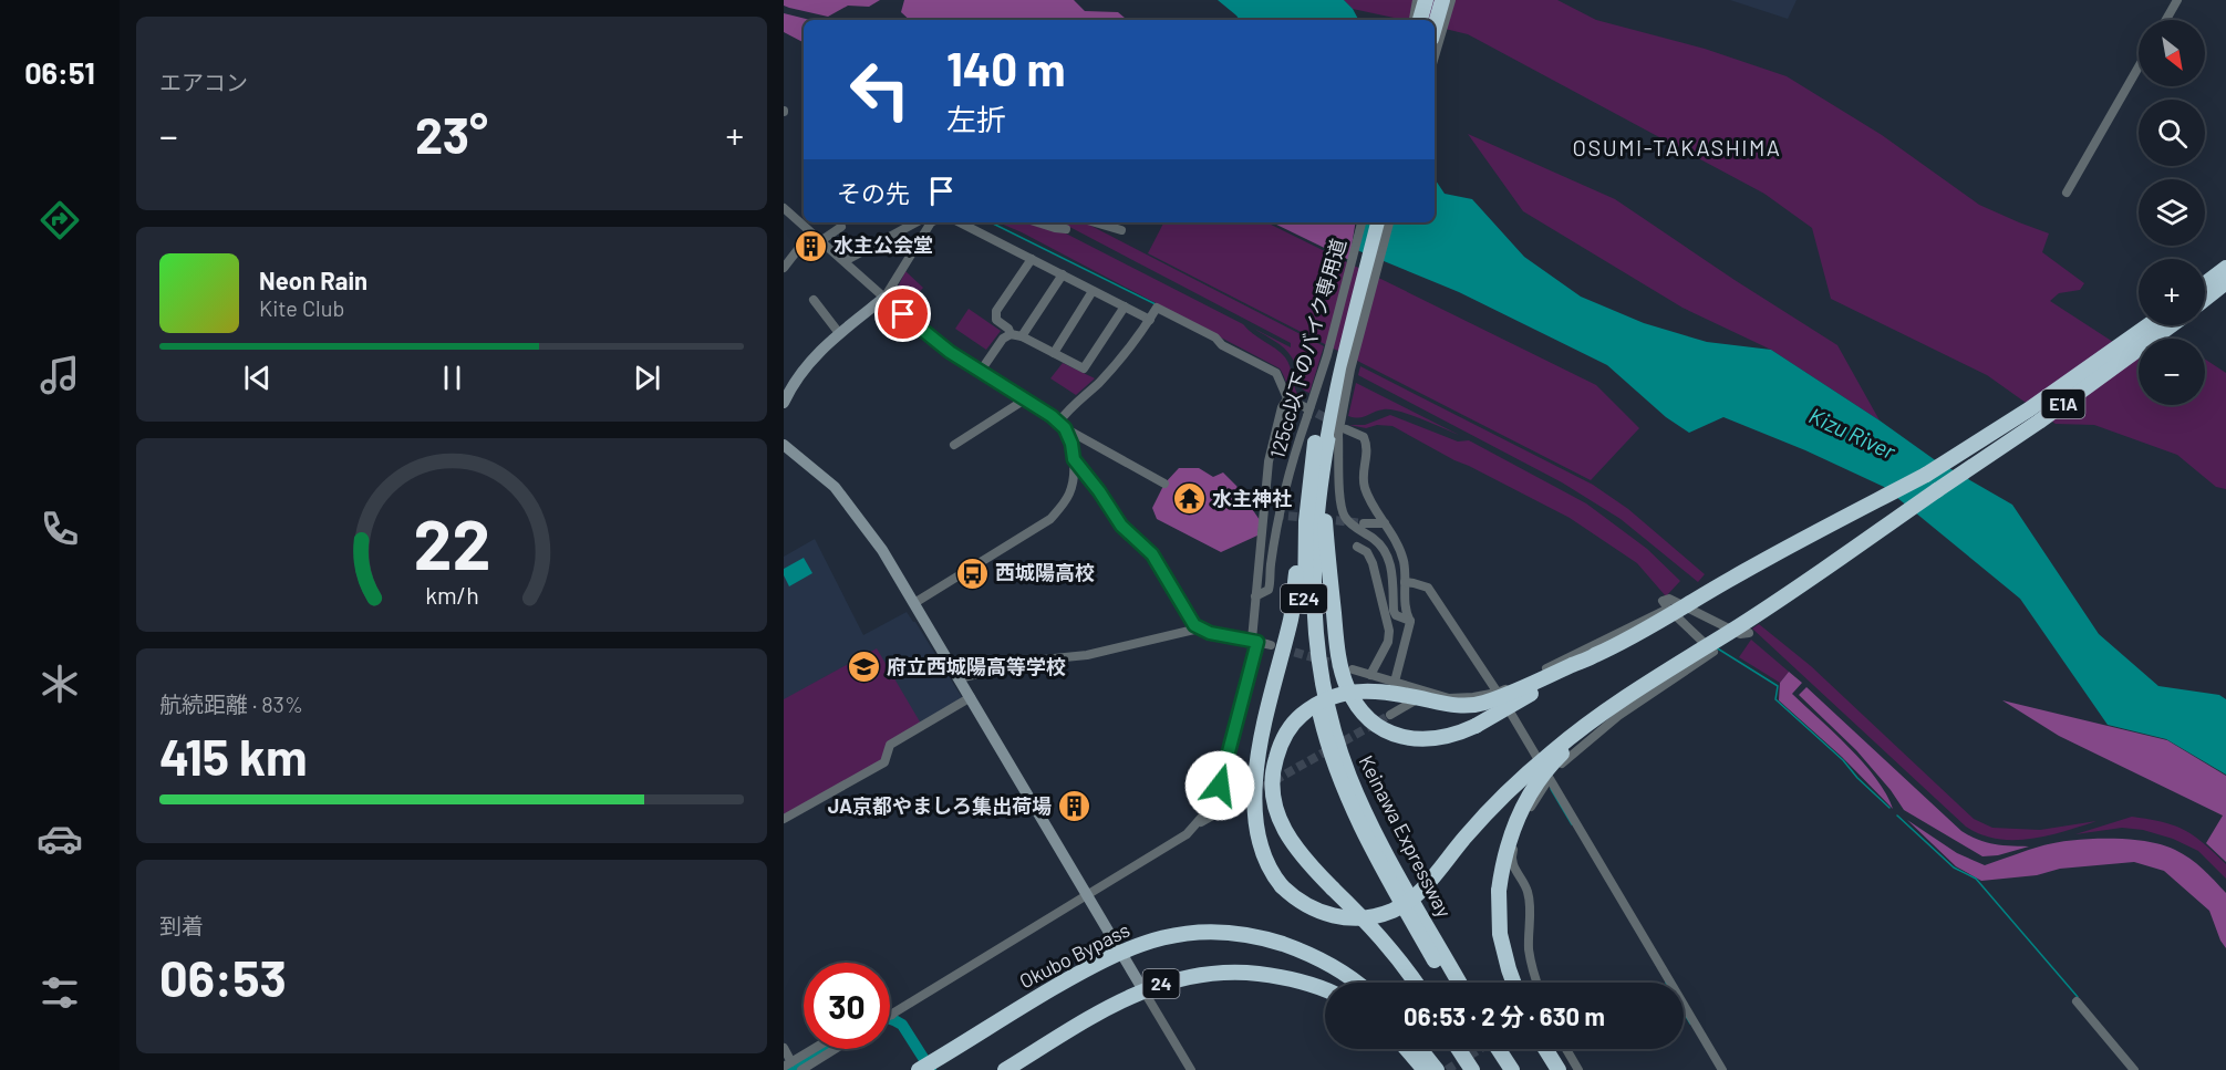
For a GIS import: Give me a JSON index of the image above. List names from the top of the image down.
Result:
{
  "streets": {
    "highway": [
      "E1A",
      "E24",
      "Keinawa Expressway",
      "Okubo Bypass",
      "24"
    ],
    "street": ["125cc以下のバイク専用道"]
  },
  "districts": ["OSUMI-TAKASHIMA"],
  "water": ["Kizu River"],
  "places": {
    "building": ["水主公会堂", "JA京都やましろ集出荷場"],
    "temple": ["水主神社"],
    "bus stop": ["西城陽高校"],
    "school or university": ["府立西城陽高等学校"]
  },
  "north": "bottom right",
  "page": {
    "tabs": "06:51",
    "tile": [
      "エアコン",
      ["航続距離 · 83%", "415 km"],
      ["到着", "06:53"]
    ],
    "map_buttons": ["+", "−"],
    "turn": ["140 m", "左折"],
    "heat": ["−", "23°", "+"],
    "then": "その先",
    "song": ["Neon Rain", "Kite Club"],
    "limit": "30",
    "trip": "06:53 · 2 分 · 630 m",
    "gauge": ["22", "km/h"]
  }
}
